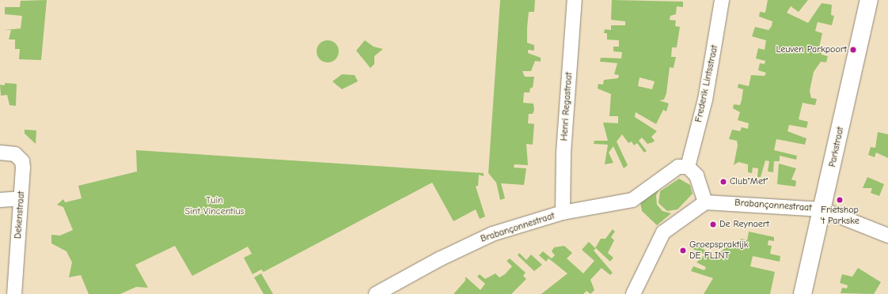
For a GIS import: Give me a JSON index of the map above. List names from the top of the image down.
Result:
{
  "streets": {
    "street": [
      "Frederik Lintsstraat",
      "Henri Regastraat",
      "Parkstraat",
      "Brabançonnestraat",
      "Dekenstraat"
    ]
  },
  "crossings": [
    ["Frederik Lintsstraat", "Brabançonnestraat"],
    ["Henri Regastraat", "Brabançonnestraat"],
    ["Parkstraat", "Brabançonnestraat"]
  ],
  "parks": ["Tuin Sint-Vincentius"],
  "places": [
    "Leuven Parkpoort",
    "Club\"Met\"",
    "Frietshop 't Parkske",
    "De Reynaert",
    "Groepspraktijk DE FLINT"
  ]
}
